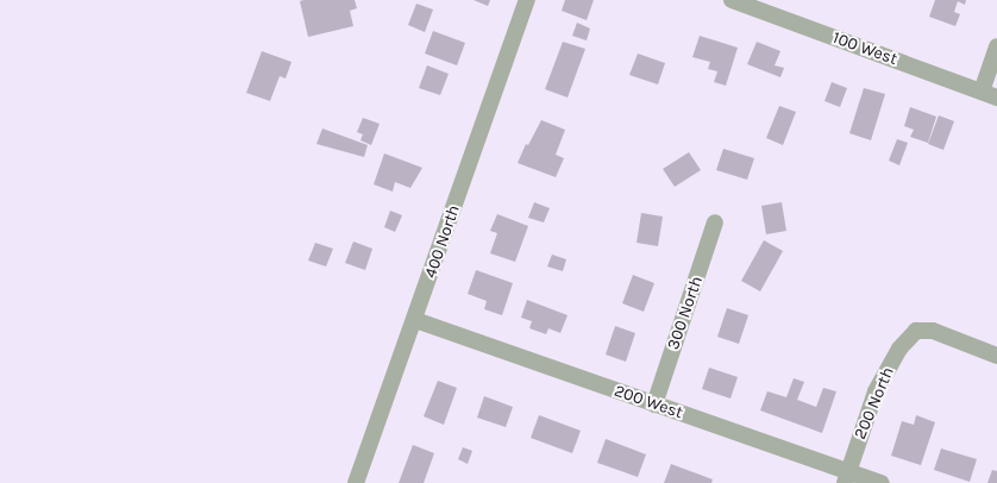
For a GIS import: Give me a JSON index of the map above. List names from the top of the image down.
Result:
{
  "streets": {
    "street": [
      "100 West",
      "400 North",
      "300 North",
      "200 West",
      "200 North"
    ]
  },
  "crossings": [
    ["400 North", "200 West"],
    ["300 North", "200 West"],
    ["200 West", "200 North"]
  ]
}
